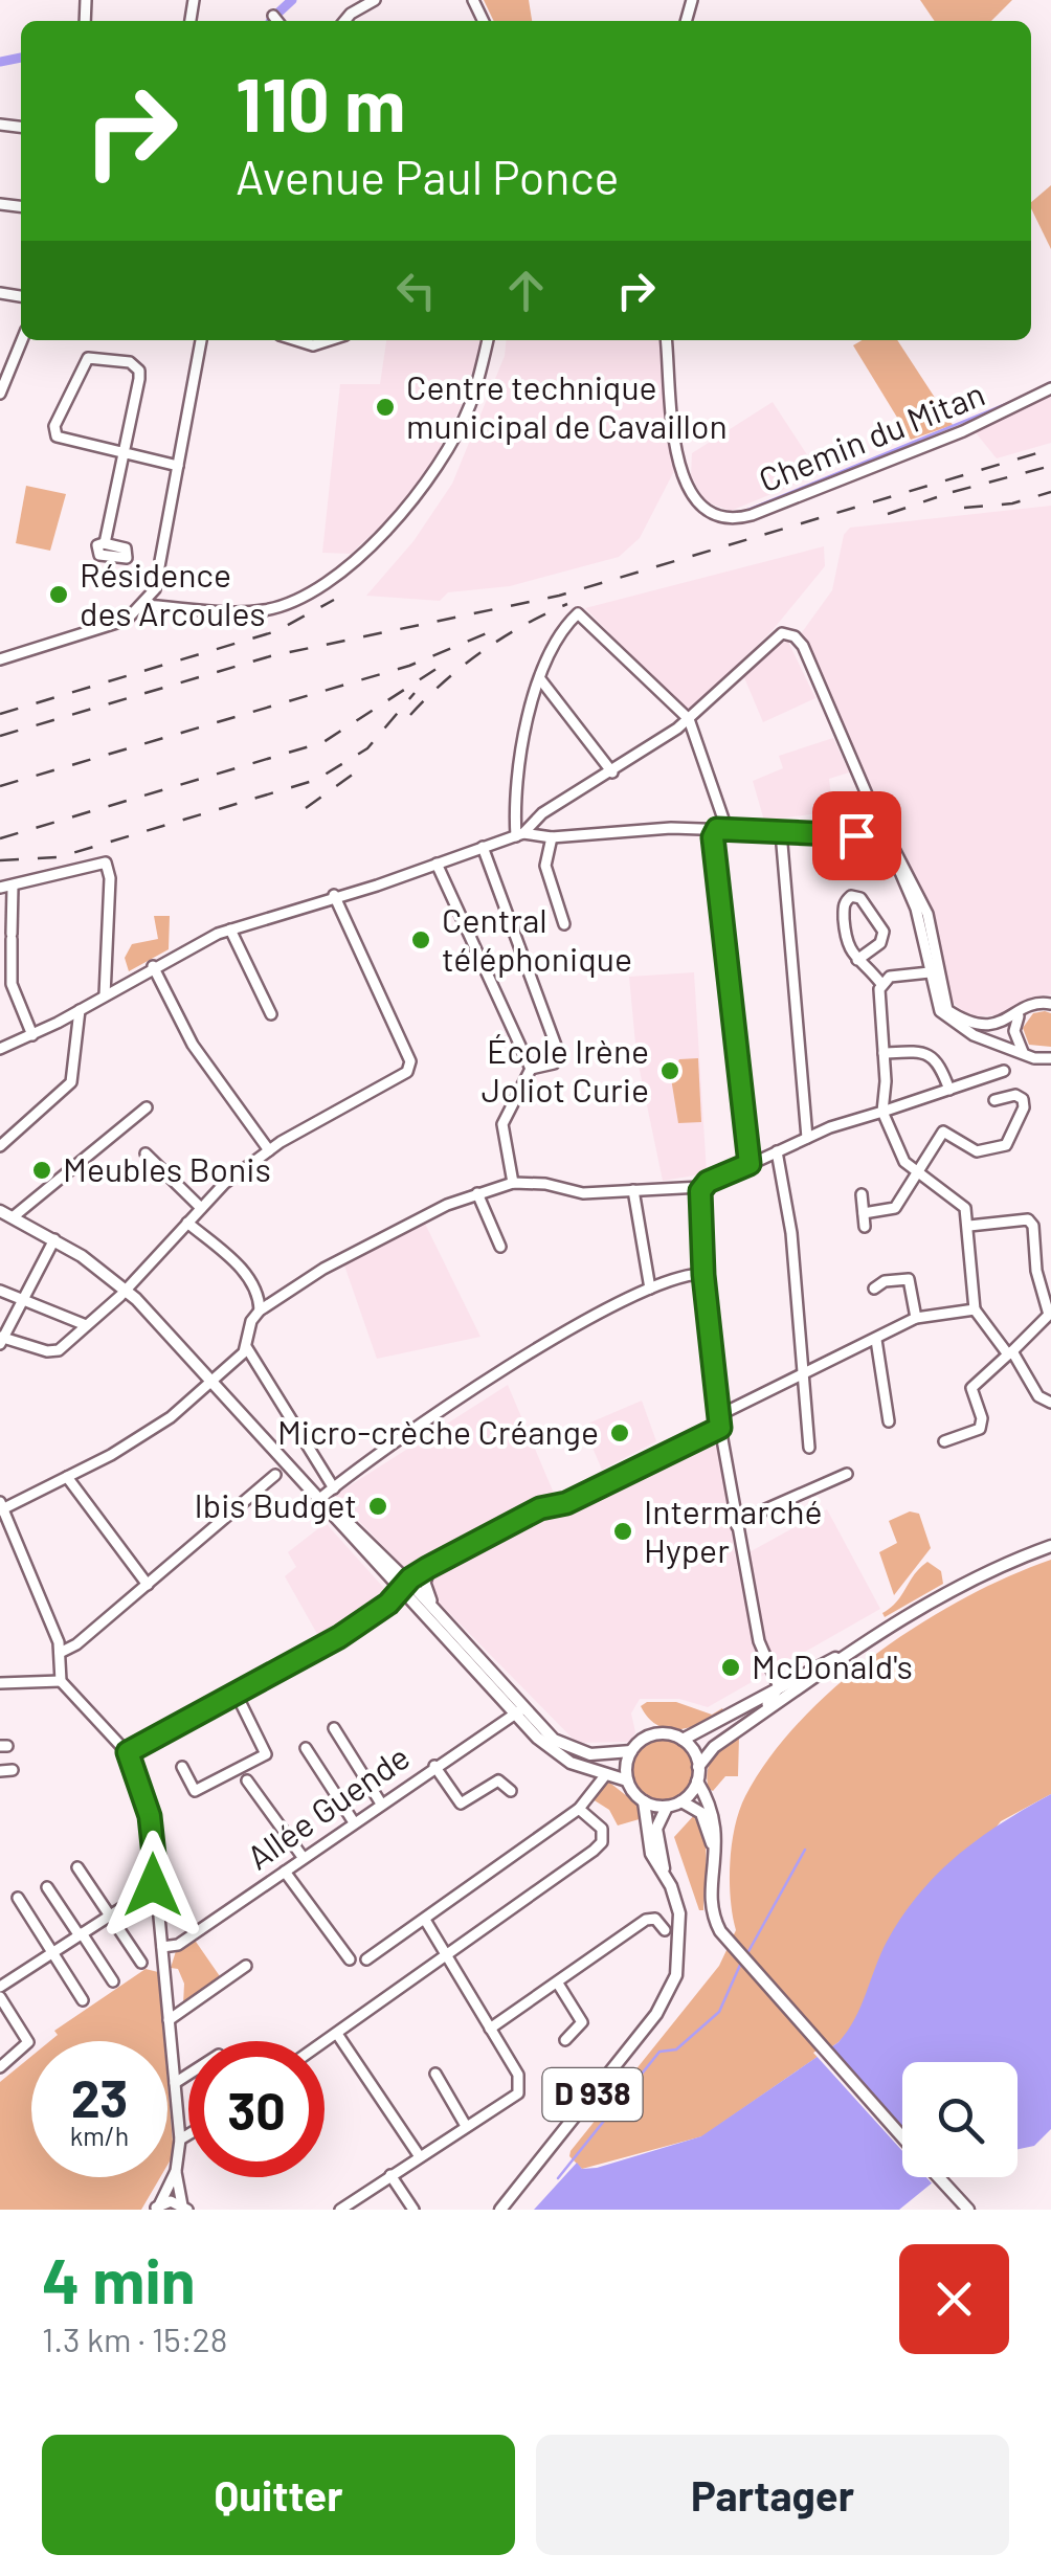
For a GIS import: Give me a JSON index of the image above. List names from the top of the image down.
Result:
{
  "streets": {
    "main road": ["D 938"],
    "street": ["Chemin du Mitan", "Allée Guende"]
  },
  "places": [
    "Centre technique municipal de Cavaillon",
    "Résidence des Arcoules",
    "Central téléphonique",
    "École Irène Joliot Curie",
    "Meubles Bonis",
    "Micro-crèche Créange",
    "Ibis Budget",
    "Intermarché Hyper",
    "McDonald's"
  ],
  "page": {
    "turn": ["110 m", "Avenue Paul Ponce"],
    "speed": "23 km/h",
    "limit": "30",
    "heading": ["4 min", "1.3 km · 15:28"],
    "buttons": ["Quitter", "Partager"]
  }
}
